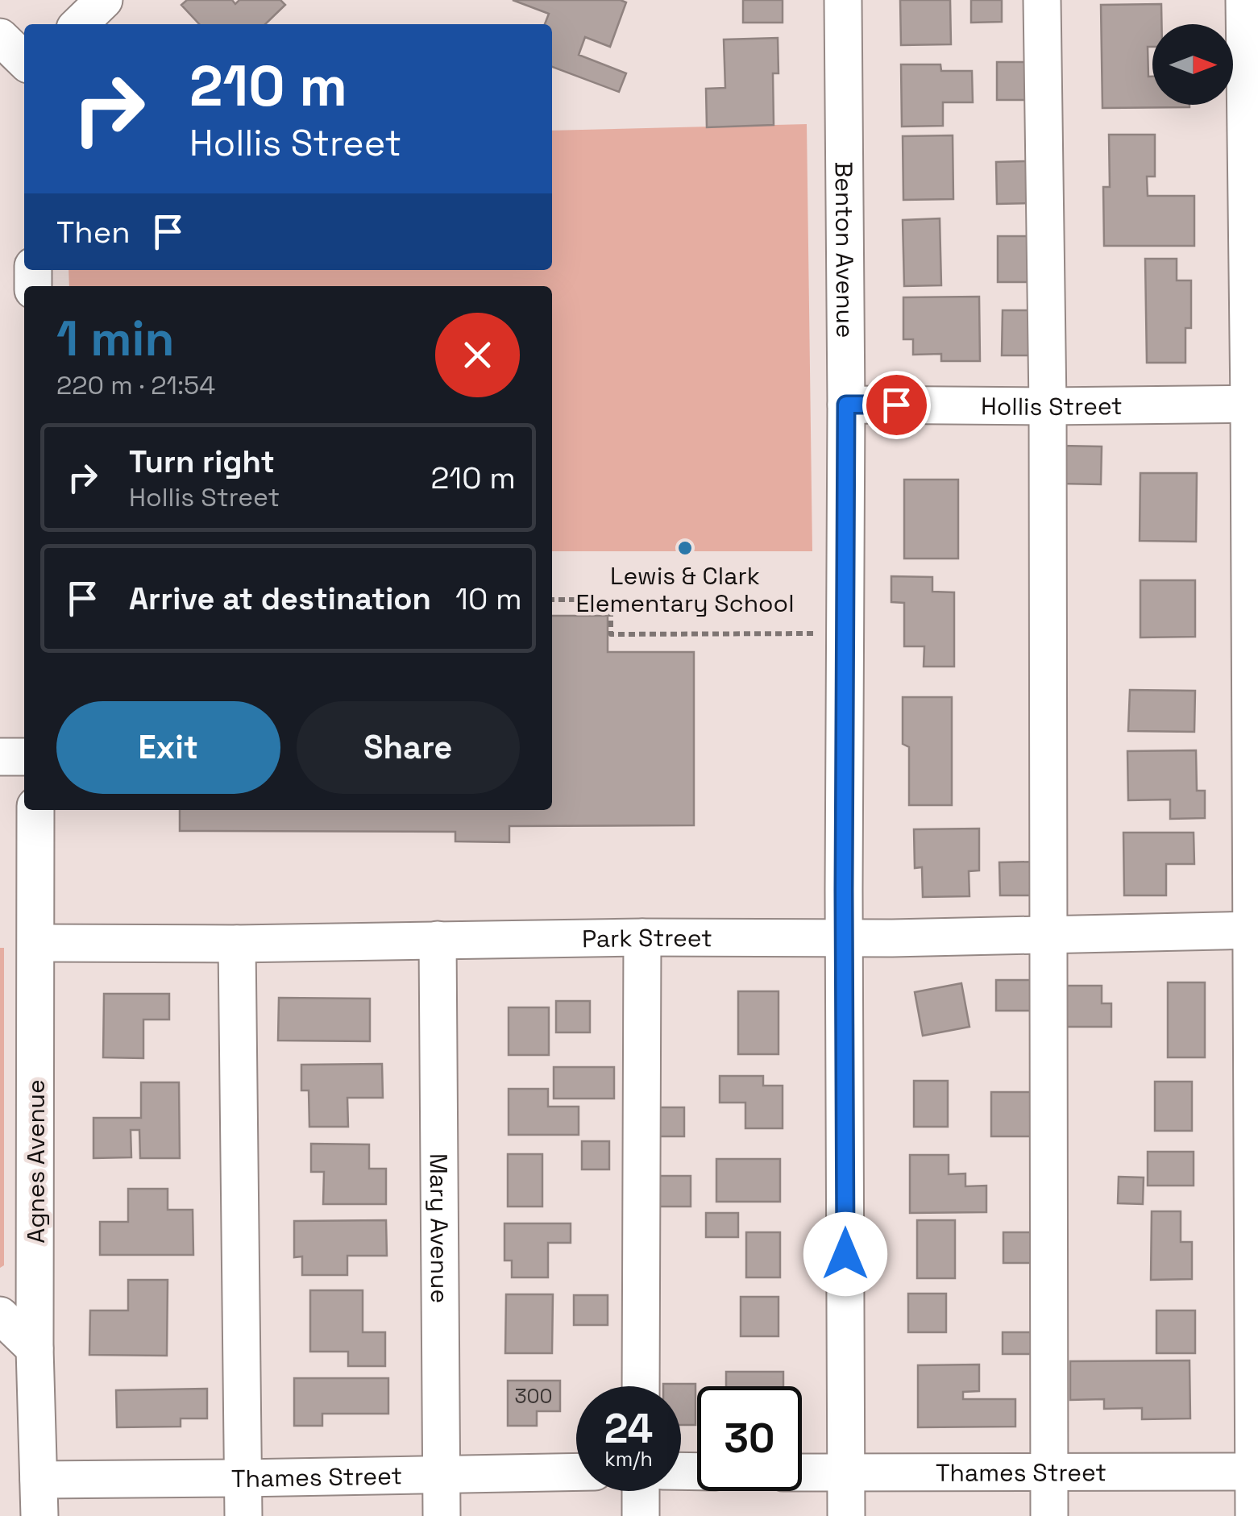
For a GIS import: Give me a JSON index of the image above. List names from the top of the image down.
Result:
{
  "streets": {
    "street": [
      "Benton Avenue",
      "Hollis Street",
      "Park Street",
      "Agnes Avenue",
      "Mary Avenue",
      "Thames Street"
    ]
  },
  "crossings": [
    ["Benton Avenue", "Hollis Street"],
    ["Benton Avenue", "Park Street"],
    ["Benton Avenue", "Thames Street"],
    ["Park Street", "Agnes Avenue"],
    ["Park Street", "Mary Avenue"],
    ["Agnes Avenue", "Thames Street"],
    ["Mary Avenue", "Thames Street"]
  ],
  "places": ["Lewis & Clark Elementary School"],
  "house_numbers": ["300"],
  "north": "right",
  "page": {
    "turn": ["210 m", "Hollis Street"],
    "then": "Then",
    "heading": ["1 min", "220 m · 21:54"],
    "list": [
      {
        "name": "Turn right",
        "note": "Hollis Street",
        "value": "210 m"
      },
      {
        "name": "Arrive at destination",
        "value": "10 m"
      }
    ],
    "buttons": ["Exit", "Share"],
    "speed": "24 km/h",
    "limit": "30"
  }
}
